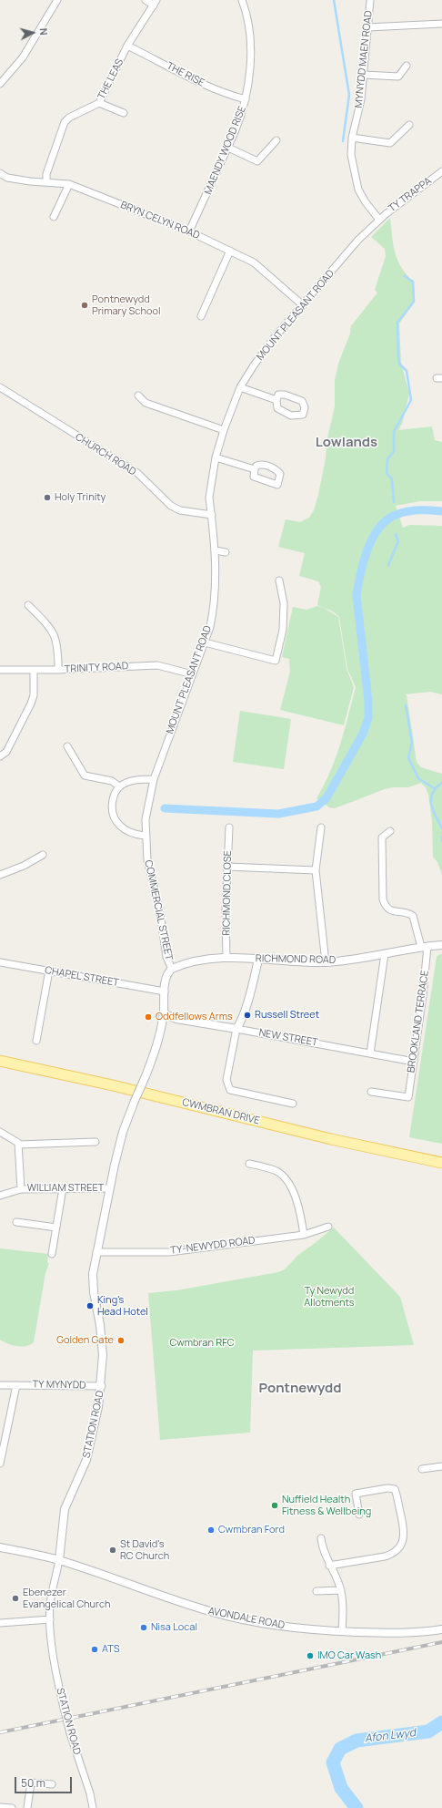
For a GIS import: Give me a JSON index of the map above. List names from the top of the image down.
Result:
{
  "streets": {
    "main road": ["CWMBRAN DRIVE"],
    "street": [
      "MYNYDD MAEN ROAD",
      "THE RISE",
      "THE LEAS",
      "MAENDY WOOD RISE",
      "TY TRAPPA",
      "BRYN CELYN ROAD",
      "MOUNT PLEASANT ROAD",
      "CHURCH ROAD",
      "TRINITY ROAD",
      "RICHMOND CLOSE",
      "COMMERCIAL STREET",
      "RICHMOND ROAD",
      "CHAPEL STREET",
      "BROOKLAND TERRACE",
      "NEW STREET",
      "WILLIAM STREET",
      "TY-NEWYDD ROAD",
      "TY MYNYDD",
      "STATION ROAD",
      "AVONDALE ROAD"
    ]
  },
  "crossings": [
    ["MYNYDD MAEN ROAD", "TY TRAPPA"],
    ["MYNYDD MAEN ROAD", "MOUNT PLEASANT ROAD"],
    ["THE RISE", "THE LEAS"],
    ["THE RISE", "MAENDY WOOD RISE"],
    ["THE LEAS", "BRYN CELYN ROAD"],
    ["MAENDY WOOD RISE", "BRYN CELYN ROAD"],
    ["TY TRAPPA", "MOUNT PLEASANT ROAD"],
    ["BRYN CELYN ROAD", "MOUNT PLEASANT ROAD"],
    ["MOUNT PLEASANT ROAD", "CHURCH ROAD"],
    ["MOUNT PLEASANT ROAD", "TRINITY ROAD"],
    ["MOUNT PLEASANT ROAD", "COMMERCIAL STREET"],
    ["RICHMOND CLOSE", "RICHMOND ROAD"],
    ["COMMERCIAL STREET", "RICHMOND ROAD"],
    ["COMMERCIAL STREET", "CHAPEL STREET"],
    ["COMMERCIAL STREET", "NEW STREET"],
    ["COMMERCIAL STREET", "STATION ROAD"],
    ["RICHMOND ROAD", "BROOKLAND TERRACE"],
    ["BROOKLAND TERRACE", "NEW STREET"],
    ["WILLIAM STREET", "STATION ROAD"],
    ["TY-NEWYDD ROAD", "STATION ROAD"],
    ["TY MYNYDD", "STATION ROAD"],
    ["STATION ROAD", "AVONDALE ROAD"]
  ],
  "districts": ["Lowlands", "Pontnewydd"],
  "water": ["Afon Lwyd"],
  "parks": ["Ty Newydd Allotments", "Cwmbran RFC"],
  "places": [
    "Pontnewydd Primary School",
    "Holy Trinity",
    "Russell Street",
    "Oddfellows Arms",
    "King's Head Hotel",
    "Golden Gate",
    "Nuffield Health Fitness & Wellbeing",
    "Cwmbran Ford",
    "St David's RC Church",
    "Ebenezer Evangelical Church",
    "Nisa Local",
    "ATS",
    "IMO Car Wash"
  ],
  "scale_bar": "50 m",
  "north": "right"
}
